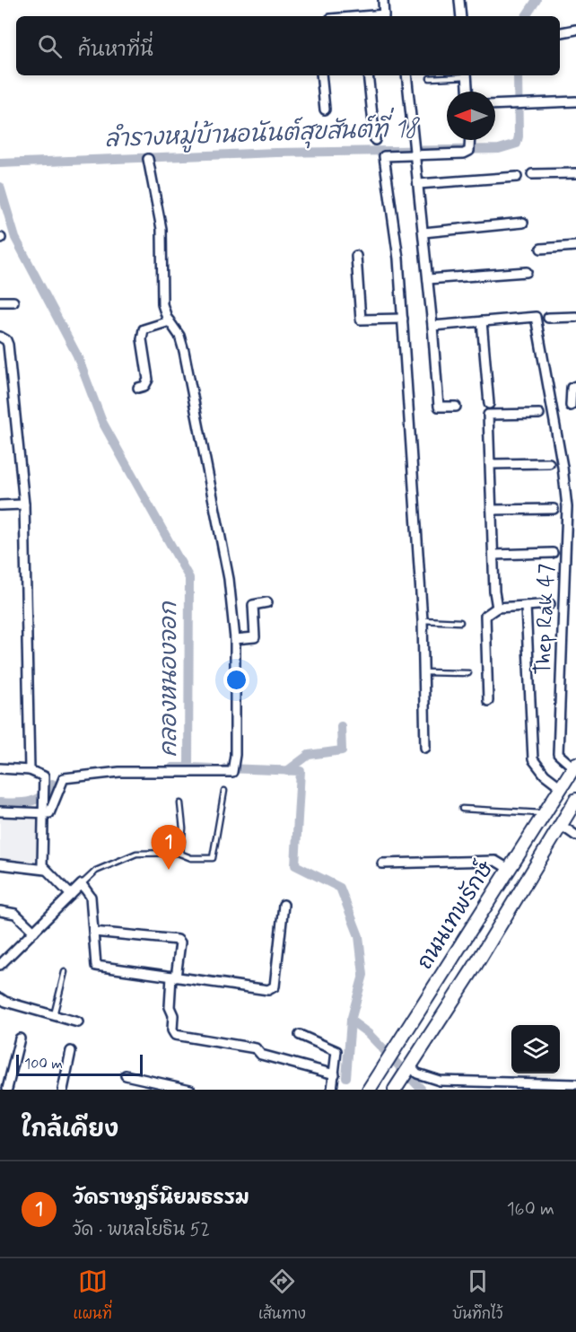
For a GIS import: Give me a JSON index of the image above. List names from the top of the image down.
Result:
{
  "streets": {
    "main road": ["ถนนเทพรักษ์"],
    "street": ["Thep Rak 47"]
  },
  "crossings": [
    ["Thep Rak 47", "ถนนเทพรักษ์"]
  ],
  "water": ["ลำรางหมู่บ้านอนันต์สุขสันต์ที่ 18", "คลองหนองจอก"],
  "scale_bar": "100 m",
  "north": "left",
  "page": {
    "search": "ค้นหาที่นี่",
    "pins": "1",
    "scale": "100 m",
    "heading": "ใกล้เคียง",
    "list": [
      {
        "mark": "1",
        "name": "วัดราษฎร์นิยมธรรม",
        "note": "วัด · พหลโยธิน 52",
        "value": "160 m"
      }
    ],
    "nav": ["แผนที่", "เส้นทาง", "บันทึกไว้"]
  }
}
